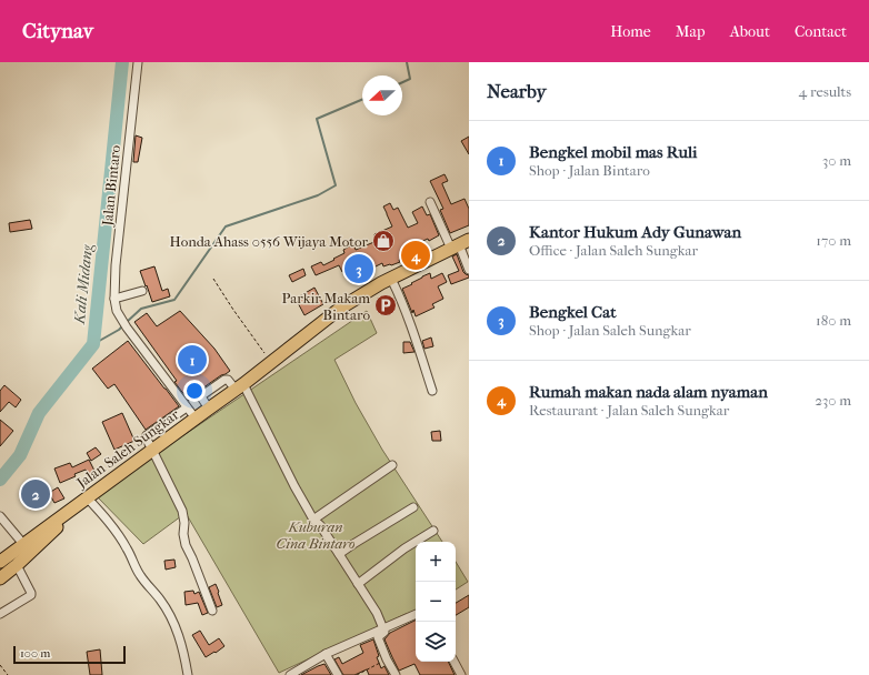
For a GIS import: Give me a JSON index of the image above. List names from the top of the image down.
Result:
{
  "streets": {
    "highway": ["Jalan Saleh Sungkar"],
    "street": ["Jalan Bintaro"]
  },
  "crossings": [
    ["Jalan Bintaro", "Jalan Saleh Sungkar"]
  ],
  "water": ["Kali Midang"],
  "parks": ["Kuburan Cina Bintaro"],
  "places": {
    "shop": ["Honda Ahass 0556 Wijaya Motor"],
    "parking": ["Parkir Makam Bintaro"]
  },
  "scale_bar": "100 m",
  "north": "left",
  "page": {
    "header": "Citynav",
    "nav": [
      "Home",
      "Map",
      "About",
      "Contact"
    ],
    "heading": ["Nearby", "4 results"],
    "list": [
      {
        "mark": "1",
        "name": "Bengkel mobil mas Ruli",
        "note": "Shop · Jalan Bintaro",
        "value": "30 m"
      },
      {
        "mark": "2",
        "name": "Kantor Hukum Ady Gunawan",
        "note": "Office · Jalan Saleh Sungkar",
        "value": "170 m"
      },
      {
        "mark": "3",
        "name": "Bengkel Cat",
        "note": "Shop · Jalan Saleh Sungkar",
        "value": "180 m"
      },
      {
        "mark": "4",
        "name": "Rumah makan nada alam nyaman",
        "note": "Restaurant · Jalan Saleh Sungkar",
        "value": "230 m"
      }
    ],
    "pins": [
      "4",
      "3",
      "1",
      "2"
    ],
    "map_buttons": ["+", "−"],
    "scale": "100 m"
  }
}
